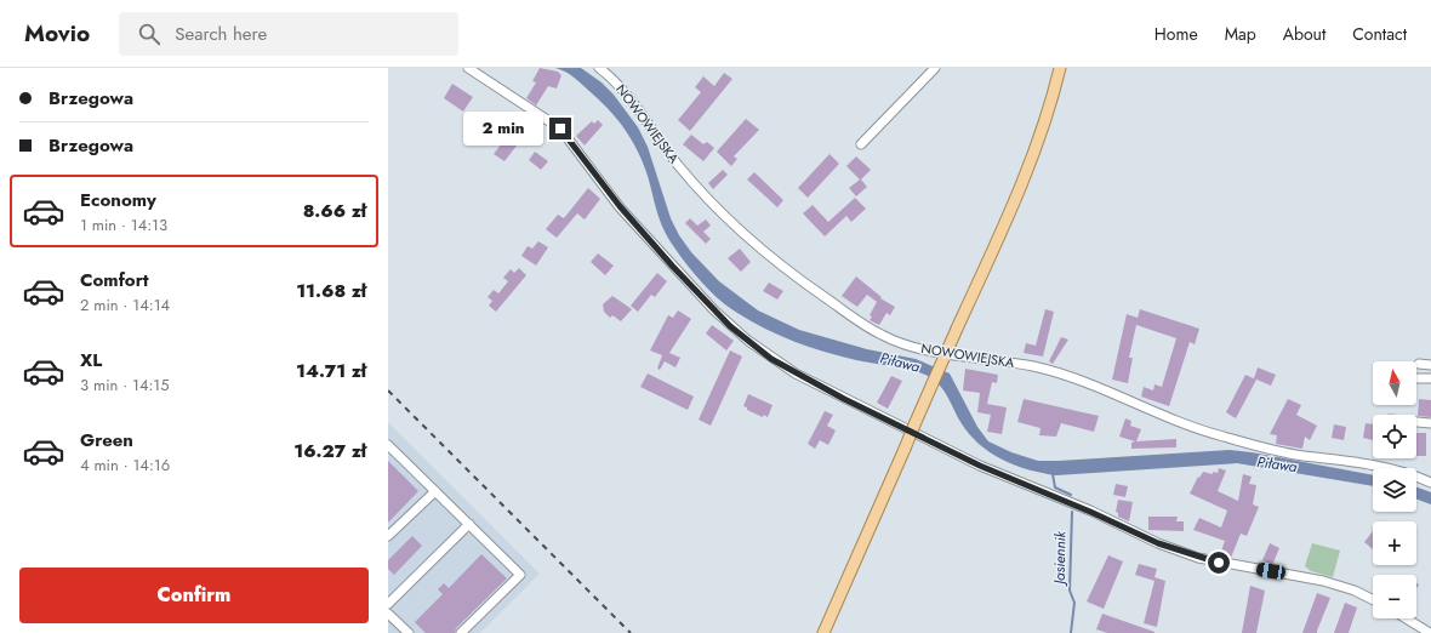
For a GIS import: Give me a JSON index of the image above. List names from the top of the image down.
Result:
{
  "streets": {
    "street": ["NOWOWIEJSKA"]
  },
  "water": ["Piława", "Jasiennik"],
  "north": "top",
  "page": {
    "header": "Movio",
    "search": "Search here",
    "nav": [
      "Home",
      "Map",
      "About",
      "Contact"
    ],
    "banner": ["Brzegowa", "Brzegowa"],
    "bubble": "2 min",
    "list": [
      {
        "name": "Economy",
        "note": "1 min · 14:13",
        "value": "8.66 zł"
      },
      {
        "name": "Comfort",
        "note": "2 min · 14:14",
        "value": "11.68 zł"
      },
      {
        "name": "XL",
        "note": "3 min · 14:15",
        "value": "14.71 zł"
      },
      {
        "name": "Green",
        "note": "4 min · 14:16",
        "value": "16.27 zł"
      }
    ],
    "map_buttons": ["+", "−"],
    "buttons": "Confirm"
  }
}
